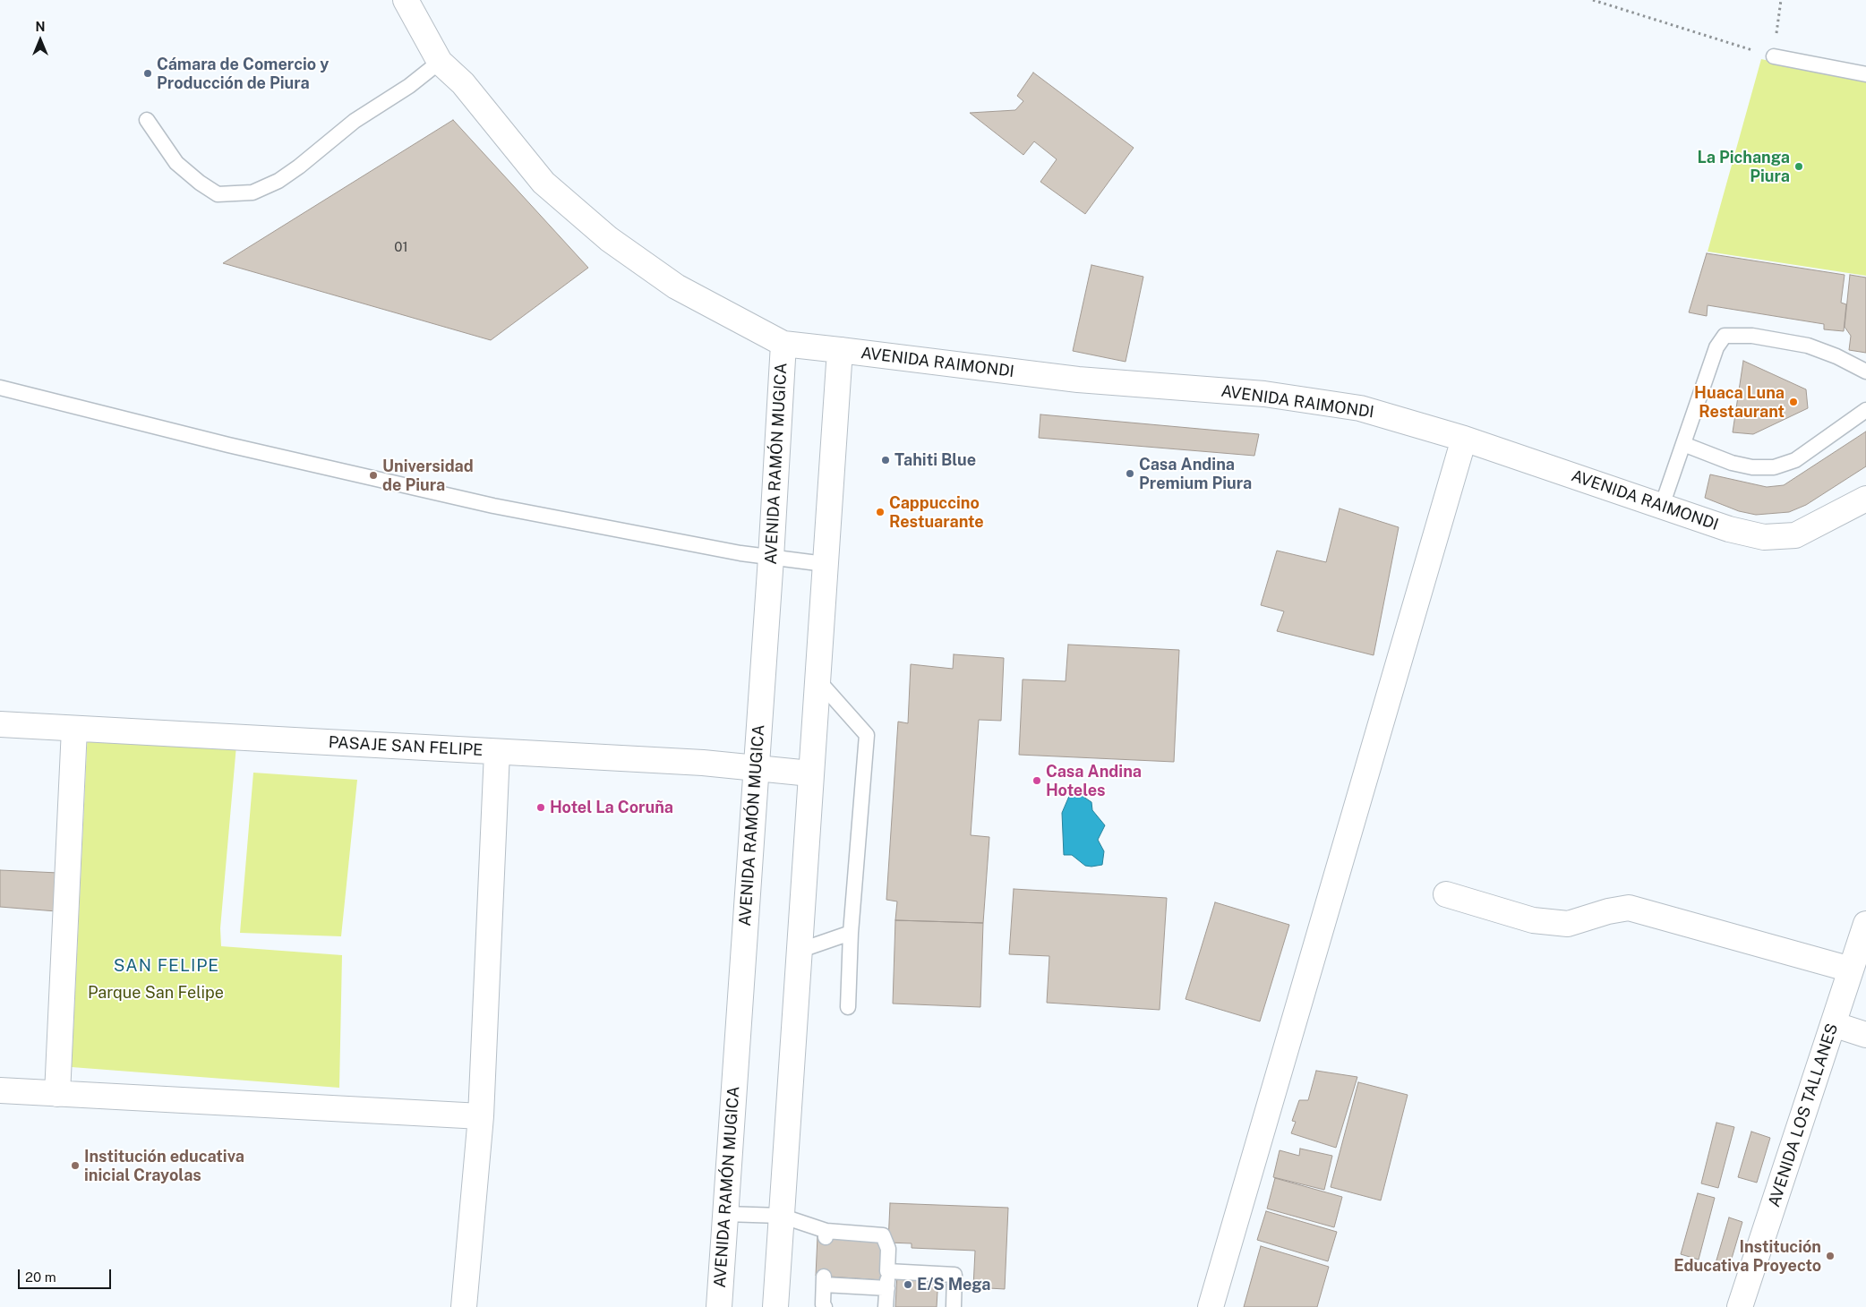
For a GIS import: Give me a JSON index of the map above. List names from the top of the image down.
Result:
{
  "streets": {
    "street": [
      "AVENIDA RAIMONDI",
      "AVENIDA RAMÓN MUGICA",
      "PASAJE SAN FELIPE",
      "AVENIDA LOS TALLANES"
    ]
  },
  "crossings": [
    ["AVENIDA RAIMONDI", "AVENIDA RAMÓN MUGICA"],
    ["AVENIDA RAMÓN MUGICA", "PASAJE SAN FELIPE"]
  ],
  "districts": ["SAN FELIPE"],
  "parks": ["Parque San Felipe"],
  "places": [
    "Cámara de Comercio y Producción de Piura",
    "La Pichanga Piura",
    "Huaca Luna Restaurant",
    "Tahiti Blue",
    "Casa Andina Premium Piura",
    "Universidad de Piura",
    "Cappuccino Restuarante",
    "Casa Andina Hoteles",
    "Hotel La Coruña",
    "Institución educativa inicial Crayolas",
    "Institución Educativa Proyecto",
    "E/S Mega"
  ],
  "house_numbers": ["01"],
  "scale_bar": "20 m",
  "north": "top"
}
